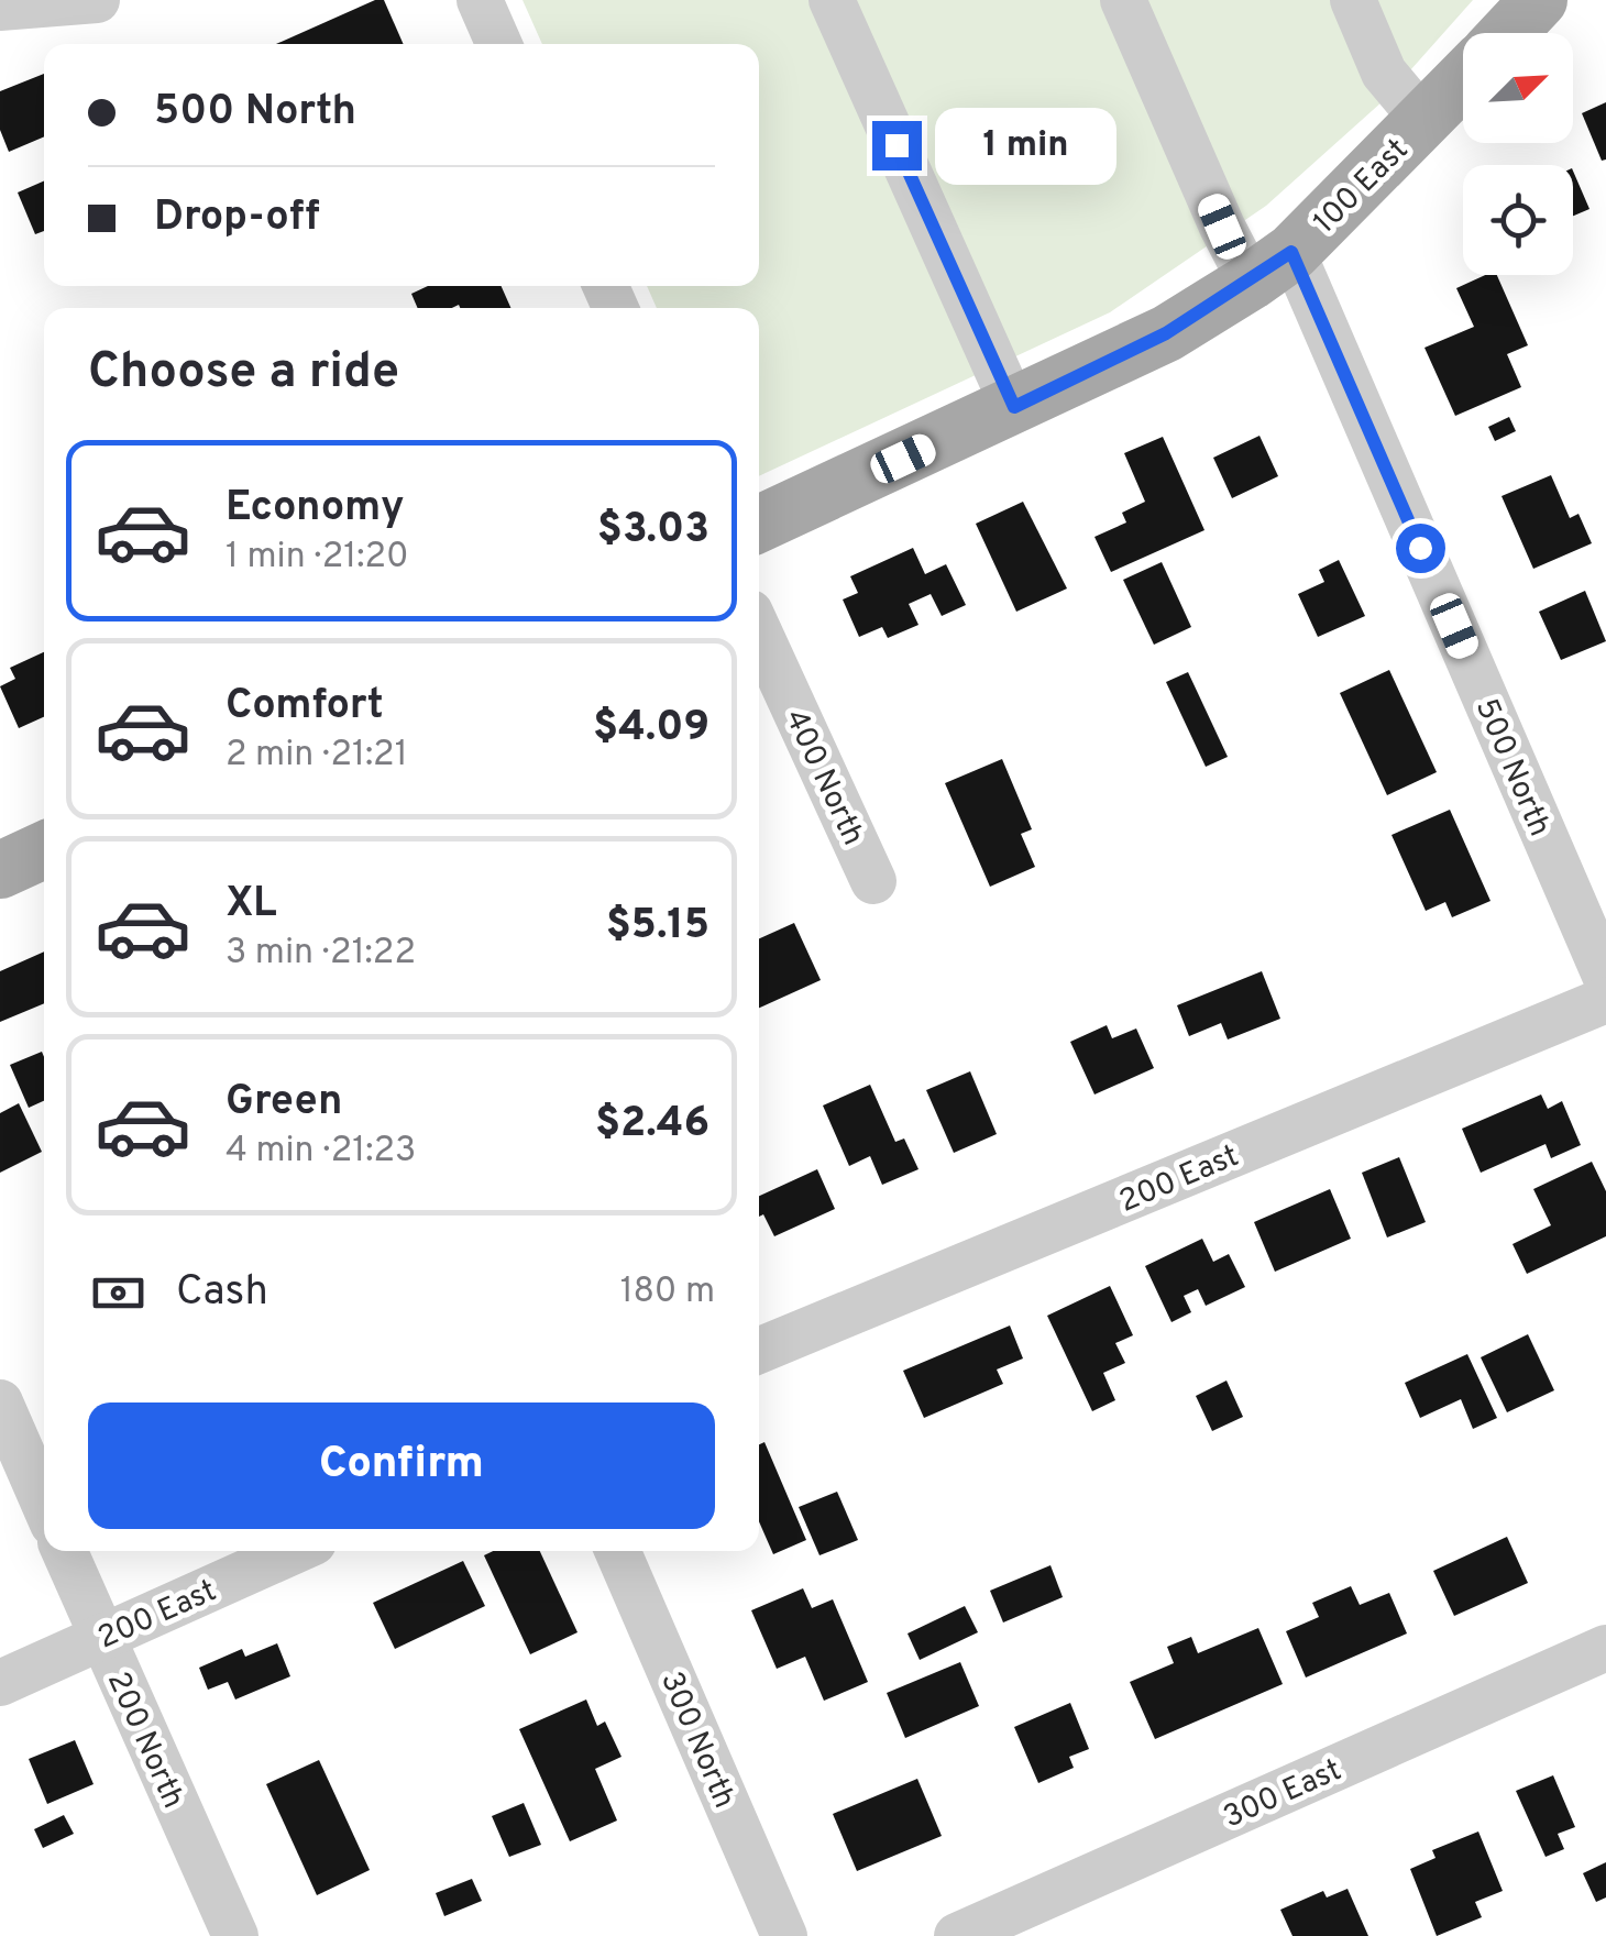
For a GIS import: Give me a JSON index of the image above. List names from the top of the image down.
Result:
{
  "streets": {
    "main road": ["100 East"],
    "street": [
      "500 North",
      "400 North",
      "200 East",
      "200 North",
      "300 North",
      "300 East"
    ]
  },
  "crossings": [
    ["100 East", "500 North"],
    ["200 East", "200 North"]
  ],
  "north": "top right",
  "page": {
    "banner": ["500 North", "Drop-off"],
    "bubble": "1 min",
    "heading": "Choose a ride",
    "list": [
      {
        "name": "Economy",
        "note": "1 min · 21:20",
        "value": "$3.03"
      },
      {
        "name": "Comfort",
        "note": "2 min · 21:21",
        "value": "$4.09"
      },
      {
        "name": "XL",
        "note": "3 min · 21:22",
        "value": "$5.15"
      },
      {
        "name": "Green",
        "note": "4 min · 21:23",
        "value": "$2.46"
      }
    ],
    "pay": ["Cash", "180 m"],
    "buttons": "Confirm"
  }
}
